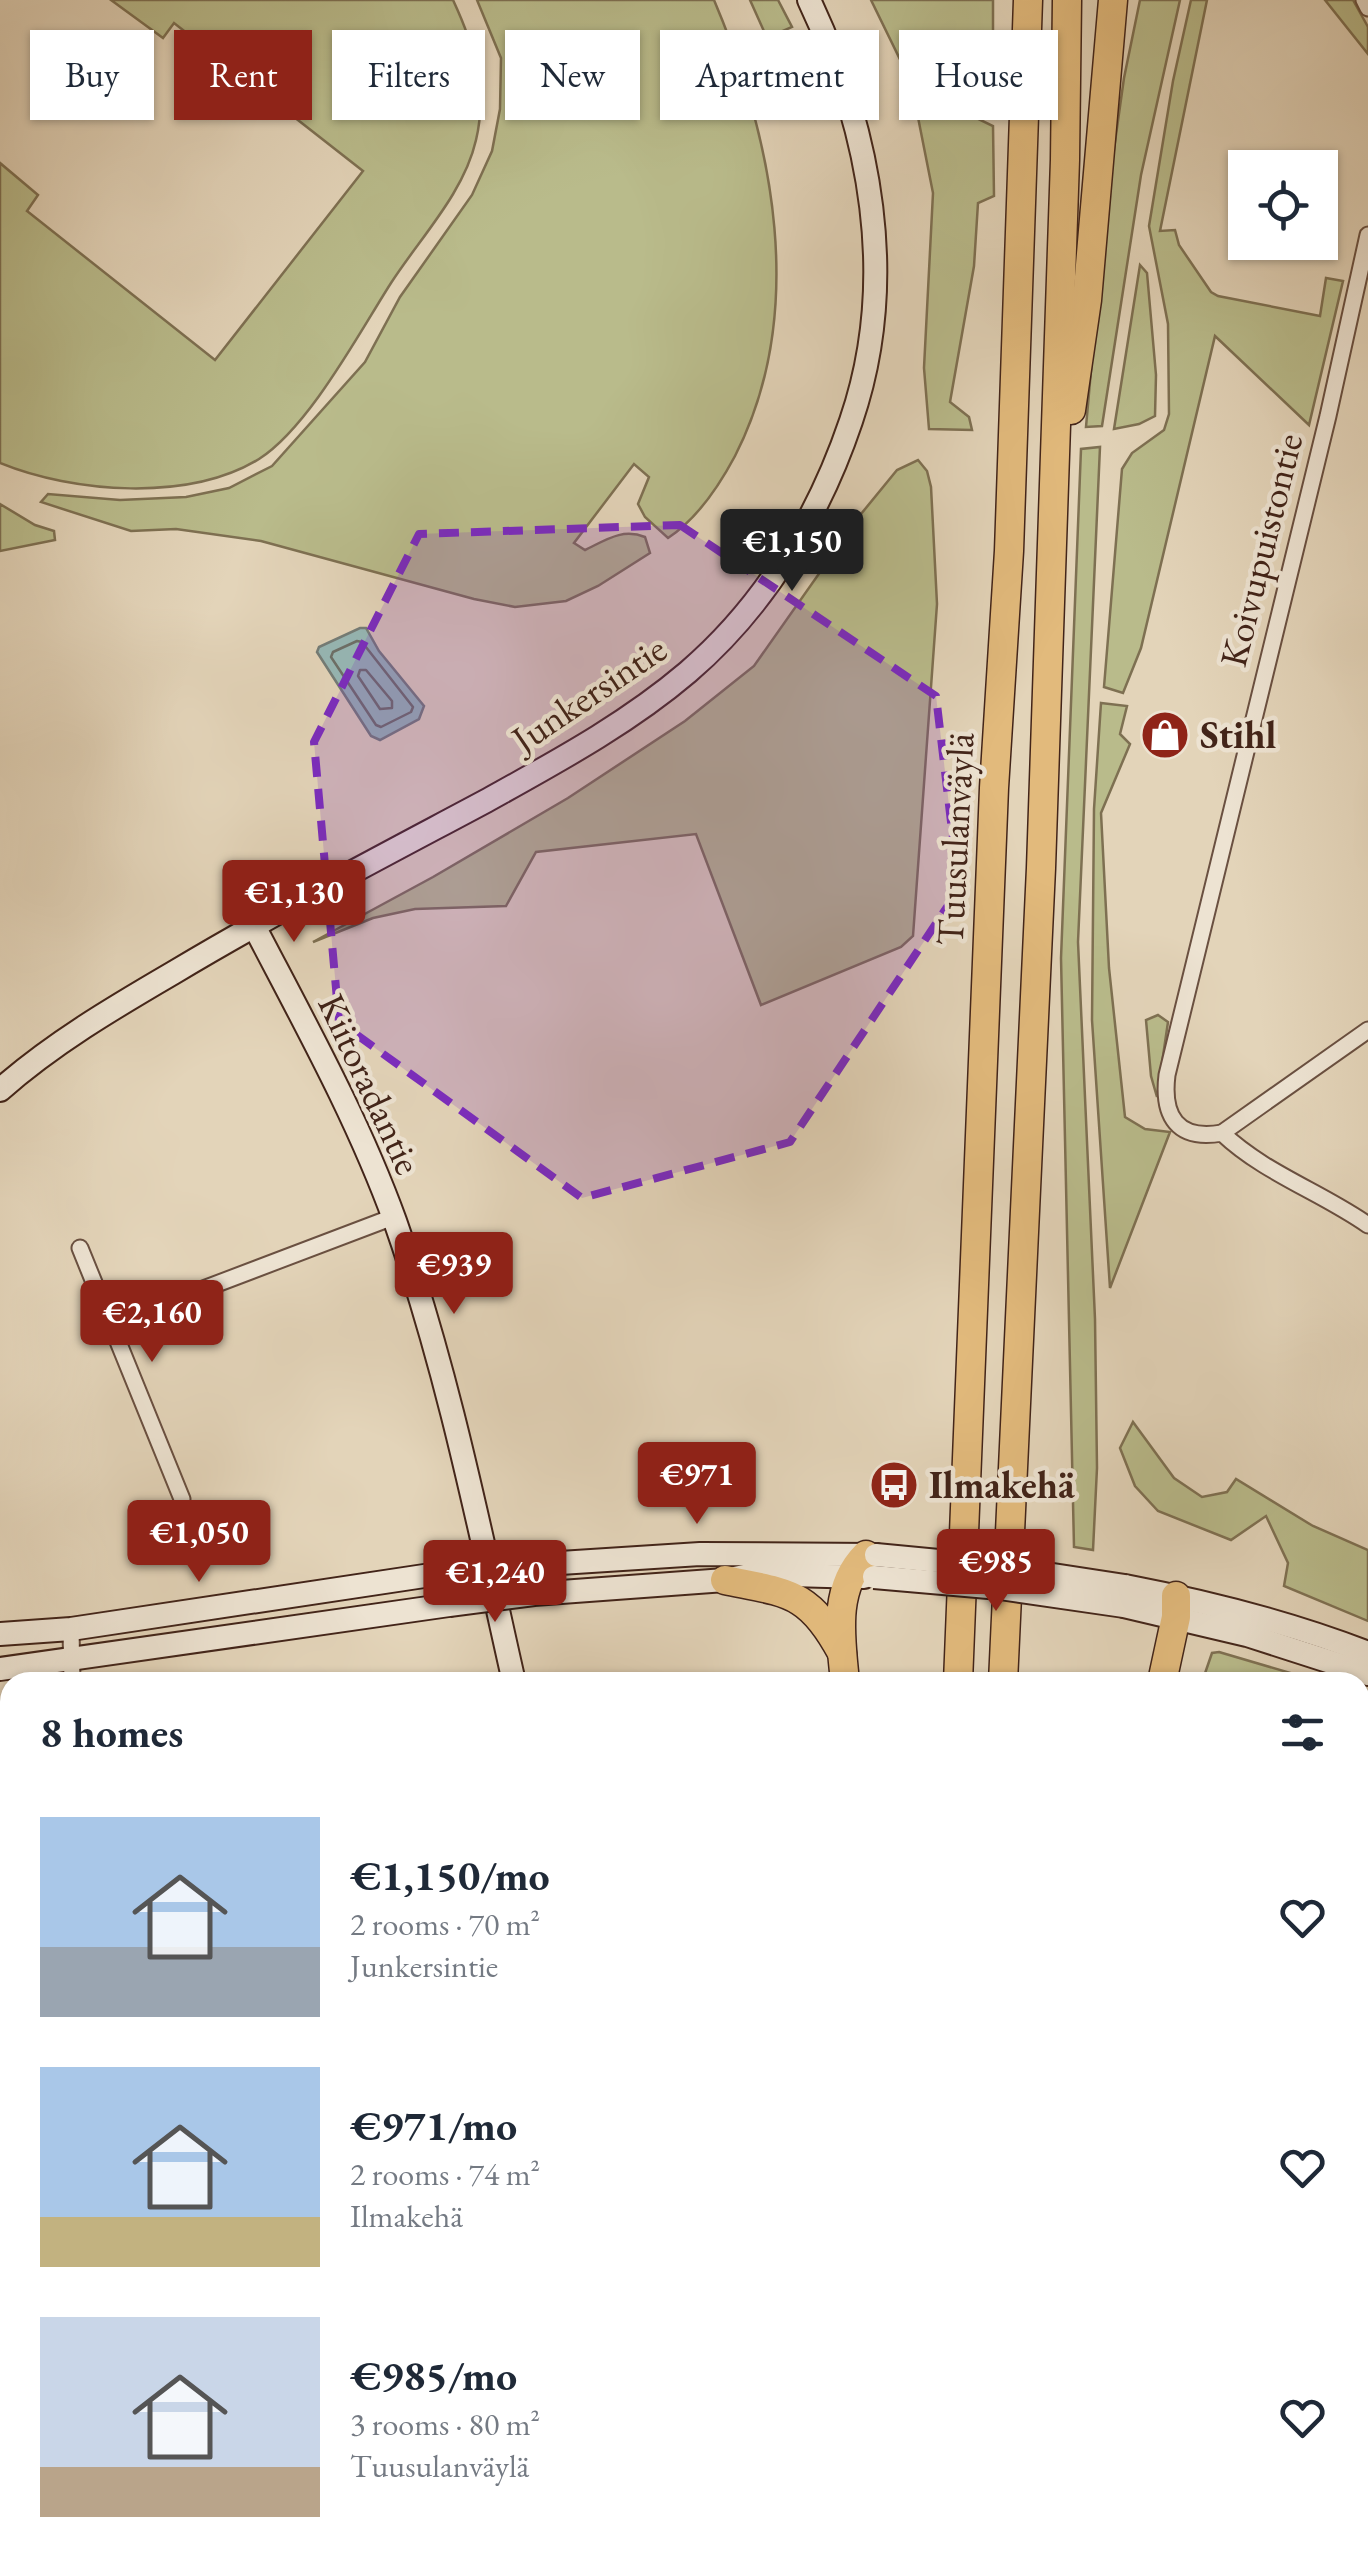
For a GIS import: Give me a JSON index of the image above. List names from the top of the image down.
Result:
{
  "streets": {
    "highway": ["Tuusulanväylä"],
    "main road": ["Junkersintie", "Kiitoradantie"],
    "street": ["Koivupuistontie"]
  },
  "crossings": [
    ["Junkersintie", "Kiitoradantie"]
  ],
  "places": {
    "shop": ["Stihl"],
    "bus stop": ["Ilmakehä"]
  },
  "page": {
    "chip": [
      "Buy",
      "Rent",
      "Filters",
      "New",
      "Apartment",
      "House"
    ],
    "price": [
      "€1,150",
      "€1,130",
      "€939",
      "€2,160",
      "€971",
      "€1,050",
      "€985",
      "€1,240"
    ],
    "heading": "8 homes",
    "list": [
      {
        "name": "€1,150/mo",
        "note": "2 rooms · 70 m² · Junkersintie"
      },
      {
        "name": "€971/mo",
        "note": "2 rooms · 74 m² · Ilmakehä"
      },
      {
        "name": "€985/mo",
        "note": "3 rooms · 80 m² · Tuusulanväylä"
      }
    ]
  }
}
